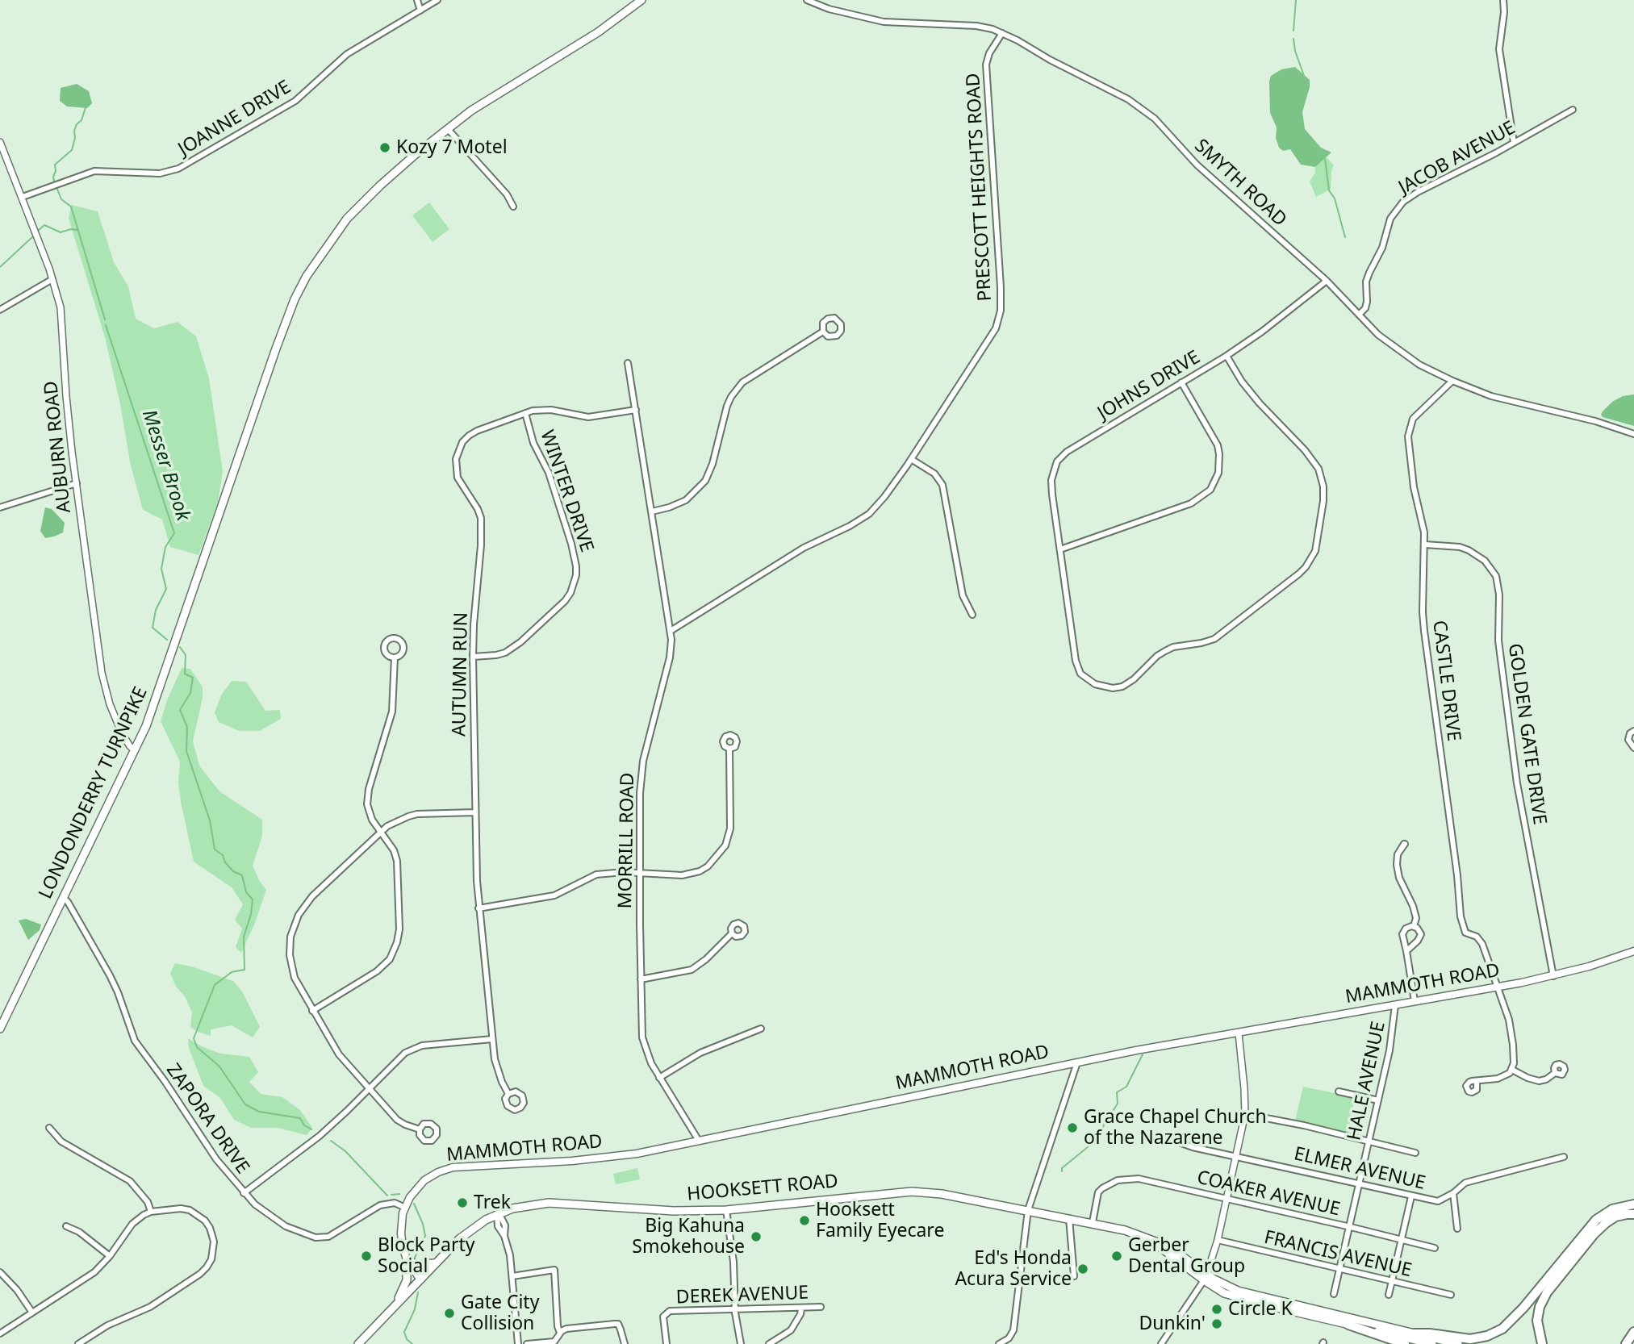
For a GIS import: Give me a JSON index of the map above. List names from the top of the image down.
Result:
{
  "streets": {
    "main road": ["LONDONDERRY TURNPIKE", "MAMMOTH ROAD", "HOOKSETT ROAD"],
    "street": [
      "JOANNE DRIVE",
      "JACOB AVENUE",
      "SMYTH ROAD",
      "PRESCOTT HEIGHTS ROAD",
      "JOHNS DRIVE",
      "AUBURN ROAD",
      "WINTER DRIVE",
      "AUTUMN RUN",
      "CASTLE DRIVE",
      "GOLDEN GATE DRIVE",
      "MORRILL ROAD",
      "HALE AVENUE",
      "ZAPORA DRIVE",
      "ELMER AVENUE",
      "COAKER AVENUE",
      "FRANCIS AVENUE",
      "DEREK AVENUE"
    ]
  },
  "crossings": [
    ["JOANNE DRIVE", "AUBURN ROAD"],
    ["JACOB AVENUE", "SMYTH ROAD"],
    ["SMYTH ROAD", "PRESCOTT HEIGHTS ROAD"],
    ["SMYTH ROAD", "JOHNS DRIVE"],
    ["SMYTH ROAD", "CASTLE DRIVE"],
    ["PRESCOTT HEIGHTS ROAD", "MORRILL ROAD"],
    ["AUBURN ROAD", "LONDONDERRY TURNPIKE"],
    ["WINTER DRIVE", "AUTUMN RUN"],
    ["AUTUMN RUN", "MORRILL ROAD"],
    ["CASTLE DRIVE", "GOLDEN GATE DRIVE"],
    ["CASTLE DRIVE", "MAMMOTH ROAD"],
    ["GOLDEN GATE DRIVE", "MAMMOTH ROAD"],
    ["LONDONDERRY TURNPIKE", "ZAPORA DRIVE"],
    ["MORRILL ROAD", "MAMMOTH ROAD"],
    ["MAMMOTH ROAD", "HALE AVENUE"],
    ["MAMMOTH ROAD", "ZAPORA DRIVE"],
    ["MAMMOTH ROAD", "HOOKSETT ROAD"],
    ["HALE AVENUE", "ELMER AVENUE"],
    ["HALE AVENUE", "COAKER AVENUE"],
    ["HALE AVENUE", "FRANCIS AVENUE"],
    ["HOOKSETT ROAD", "COAKER AVENUE"]
  ],
  "water": ["Messer Brook"],
  "places": [
    "Kozy 7 Motel",
    "Grace Chapel Church of the Nazarene",
    "Trek",
    "Hooksett Family Eyecare",
    "Big Kahuna Smokehouse",
    "Block Party Social",
    "Gerber Dental Group",
    "Ed's Honda Acura Service",
    "Circle K",
    "Gate City Collision",
    "Dunkin'"
  ]
}
